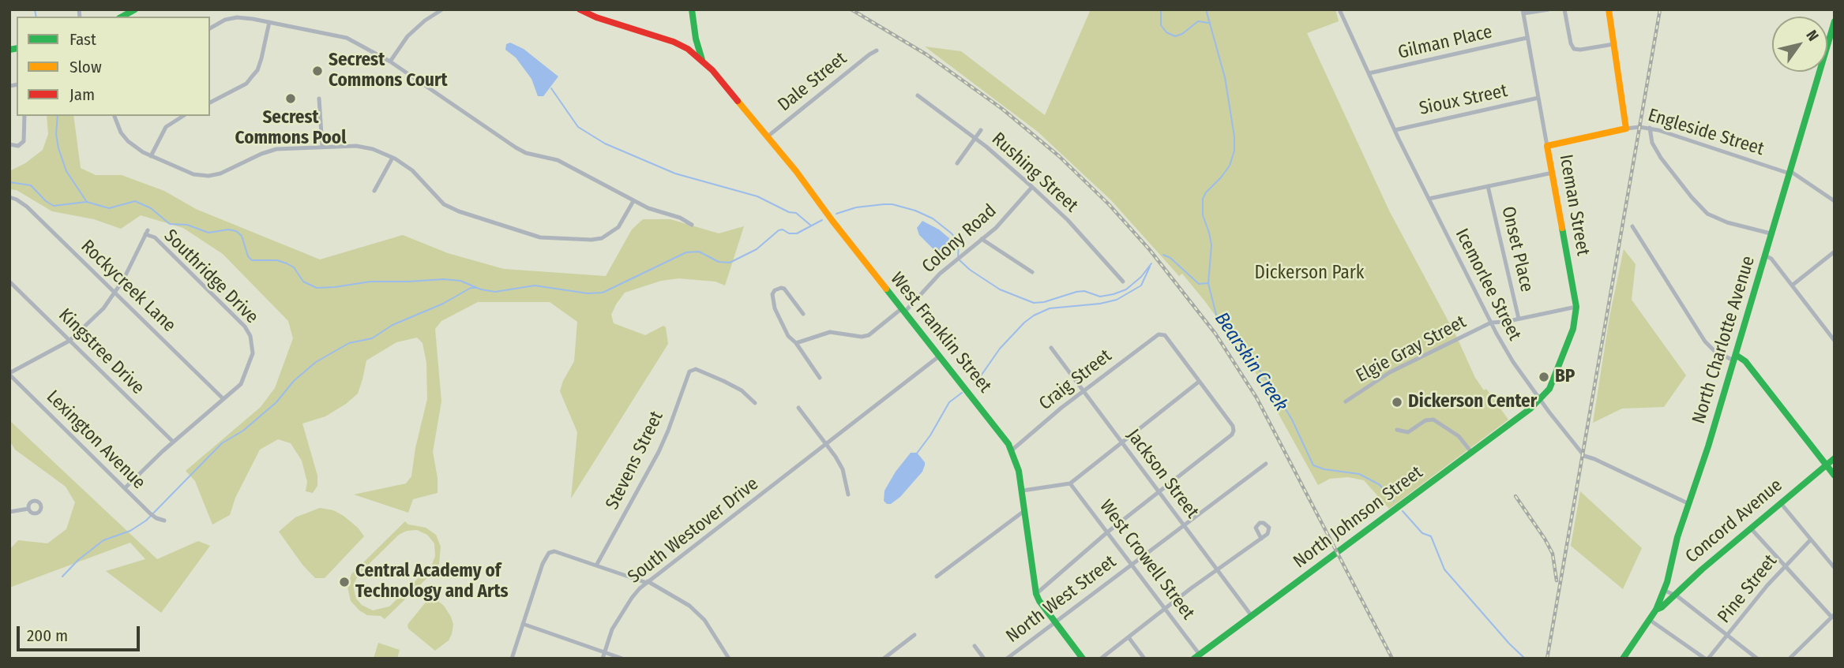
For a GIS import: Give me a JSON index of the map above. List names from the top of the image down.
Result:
{
  "streets": {
    "main road": [
      "Engleside Street",
      "Iceman Street",
      "West Franklin Street",
      "North Charlotte Avenue",
      "North Johnson Street",
      "Concord Avenue"
    ],
    "street": [
      "Gilman Place",
      "Dale Street",
      "Sioux Street",
      "Rushing Street",
      "Colony Road",
      "Onset Place",
      "Southridge Drive",
      "Icemorlee Street",
      "Rockycreek Lane",
      "Elgie Gray Street",
      "Kingstree Drive",
      "Craig Street",
      "Lexington Avenue",
      "Stevens Street",
      "Jackson Street",
      "South Westover Drive",
      "West Crowell Street",
      "Pine Street",
      "North West Street"
    ]
  },
  "crossings": [
    ["Gilman Place", "Iceman Street"],
    ["Gilman Place", "Icemorlee Street"],
    ["Dale Street", "West Franklin Street"],
    ["Sioux Street", "Iceman Street"],
    ["Sioux Street", "Icemorlee Street"],
    ["Engleside Street", "Iceman Street"],
    ["Engleside Street", "North Charlotte Avenue"],
    ["Rushing Street", "Colony Road"],
    ["Iceman Street", "Icemorlee Street"],
    ["Iceman Street", "Elgie Gray Street"],
    ["Iceman Street", "North Johnson Street"],
    ["Colony Road", "West Franklin Street"],
    ["Onset Place", "Elgie Gray Street"],
    ["Southridge Drive", "Rockycreek Lane"],
    ["Southridge Drive", "Kingstree Drive"],
    ["Southridge Drive", "Lexington Avenue"],
    ["Icemorlee Street", "North Charlotte Avenue"],
    ["Icemorlee Street", "Elgie Gray Street"],
    ["Icemorlee Street", "North Johnson Street"],
    ["West Franklin Street", "Craig Street"],
    ["West Franklin Street", "South Westover Drive"],
    ["West Franklin Street", "North West Street"],
    ["North Charlotte Avenue", "Concord Avenue"],
    ["Craig Street", "Jackson Street"],
    ["Jackson Street", "North Johnson Street"],
    ["Jackson Street", "North West Street"],
    ["North Johnson Street", "West Crowell Street"],
    ["West Crowell Street", "North West Street"]
  ],
  "water": ["Bearskin Creek"],
  "parks": ["Dickerson Park"],
  "places": [
    "Secrest Commons Court",
    "Secrest Commons Pool",
    "BP",
    "Dickerson Center",
    "Central Academy of Technology and Arts"
  ],
  "legend": ["Fast", "Slow", "Jam"],
  "scale_bar": "200 m",
  "north": "top right"
}
